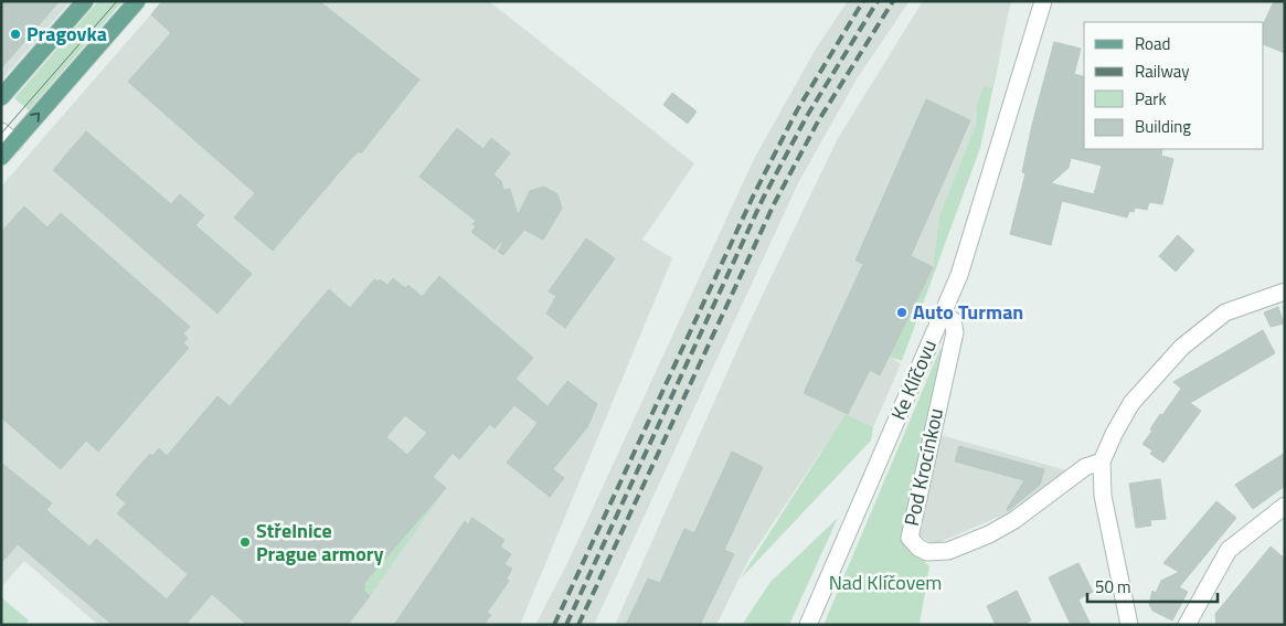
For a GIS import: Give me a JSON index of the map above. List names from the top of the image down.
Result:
{
  "streets": {
    "street": ["Ke Klíčovu", "Pod Krocínkou"]
  },
  "crossings": [
    ["Ke Klíčovu", "Pod Krocínkou"]
  ],
  "parks": ["Nad Klíčovem"],
  "places": ["Pragovka", "Auto Turman", "Střelnice Prague armory"],
  "legend": [
    "Road",
    "Railway",
    "Park",
    "Building"
  ],
  "scale_bar": "50 m"
}
